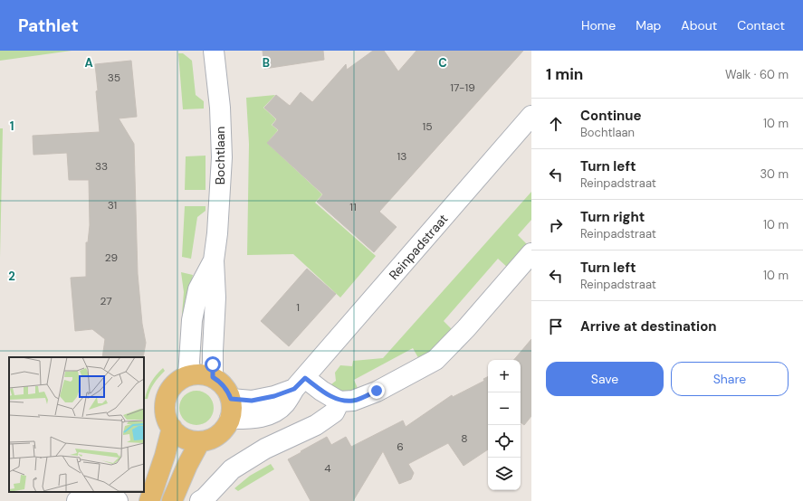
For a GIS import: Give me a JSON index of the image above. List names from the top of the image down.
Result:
{
  "streets": {
    "street": ["Bochtlaan", "Reinpadstraat"]
  },
  "crossings": [
    ["Bochtlaan", "Reinpadstraat"]
  ],
  "house_numbers": [
    "35",
    "17-19",
    "15",
    "13",
    "33",
    "31",
    "11",
    "29",
    "27",
    "1",
    "8",
    "6",
    "4"
  ],
  "page": {
    "header": "Pathlet",
    "nav": [
      "Home",
      "Map",
      "About",
      "Contact"
    ],
    "heading": ["1 min", "Walk · 60 m"],
    "list": [
      ["Continue", "Bochtlaan", "10 m"],
      ["Turn left", "Reinpadstraat", "30 m"],
      ["Turn right", "Reinpadstraat", "10 m"],
      ["Turn left", "Reinpadstraat", "10 m"],
      "Arrive at destination"
    ],
    "buttons": ["Save", "Share"],
    "map_buttons": ["+", "−"]
  },
  "grid": {
    "columns": ["A", "B", "C"],
    "rows": ["1", "2"]
  }
}
